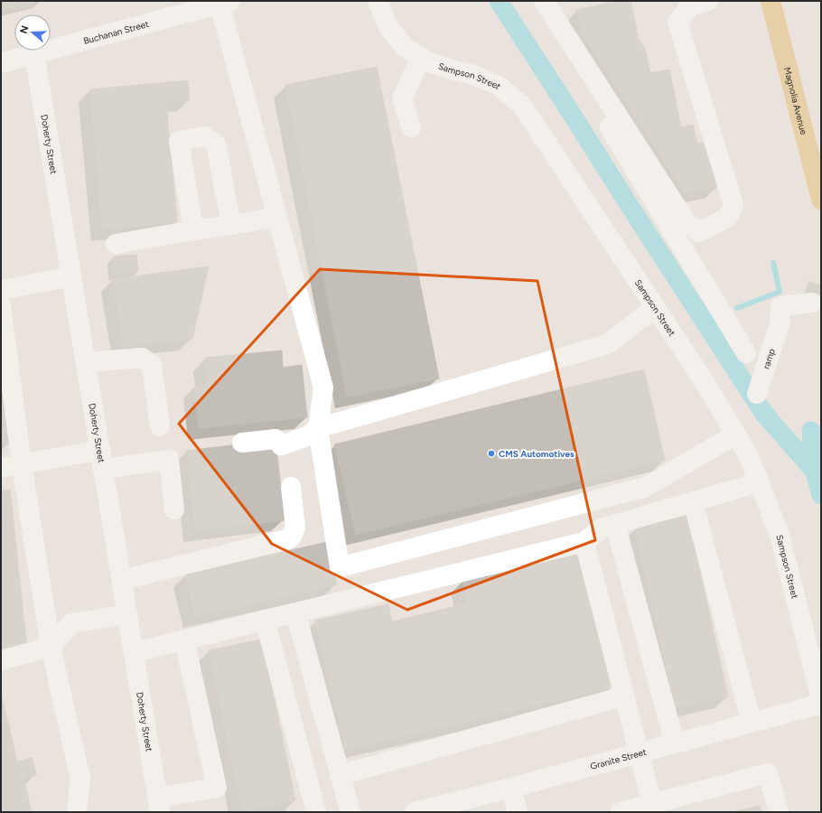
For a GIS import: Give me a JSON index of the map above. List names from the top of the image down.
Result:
{
  "streets": {
    "main road": ["Magnolia Avenue"],
    "street": [
      "Buchanan Street",
      "Sampson Street",
      "Doherty Street",
      "ramp",
      "Granite Street"
    ]
  },
  "crossings": [
    ["Buchanan Street", "Doherty Street"]
  ],
  "places": ["CMS Automotives"],
  "north": "left"
}
